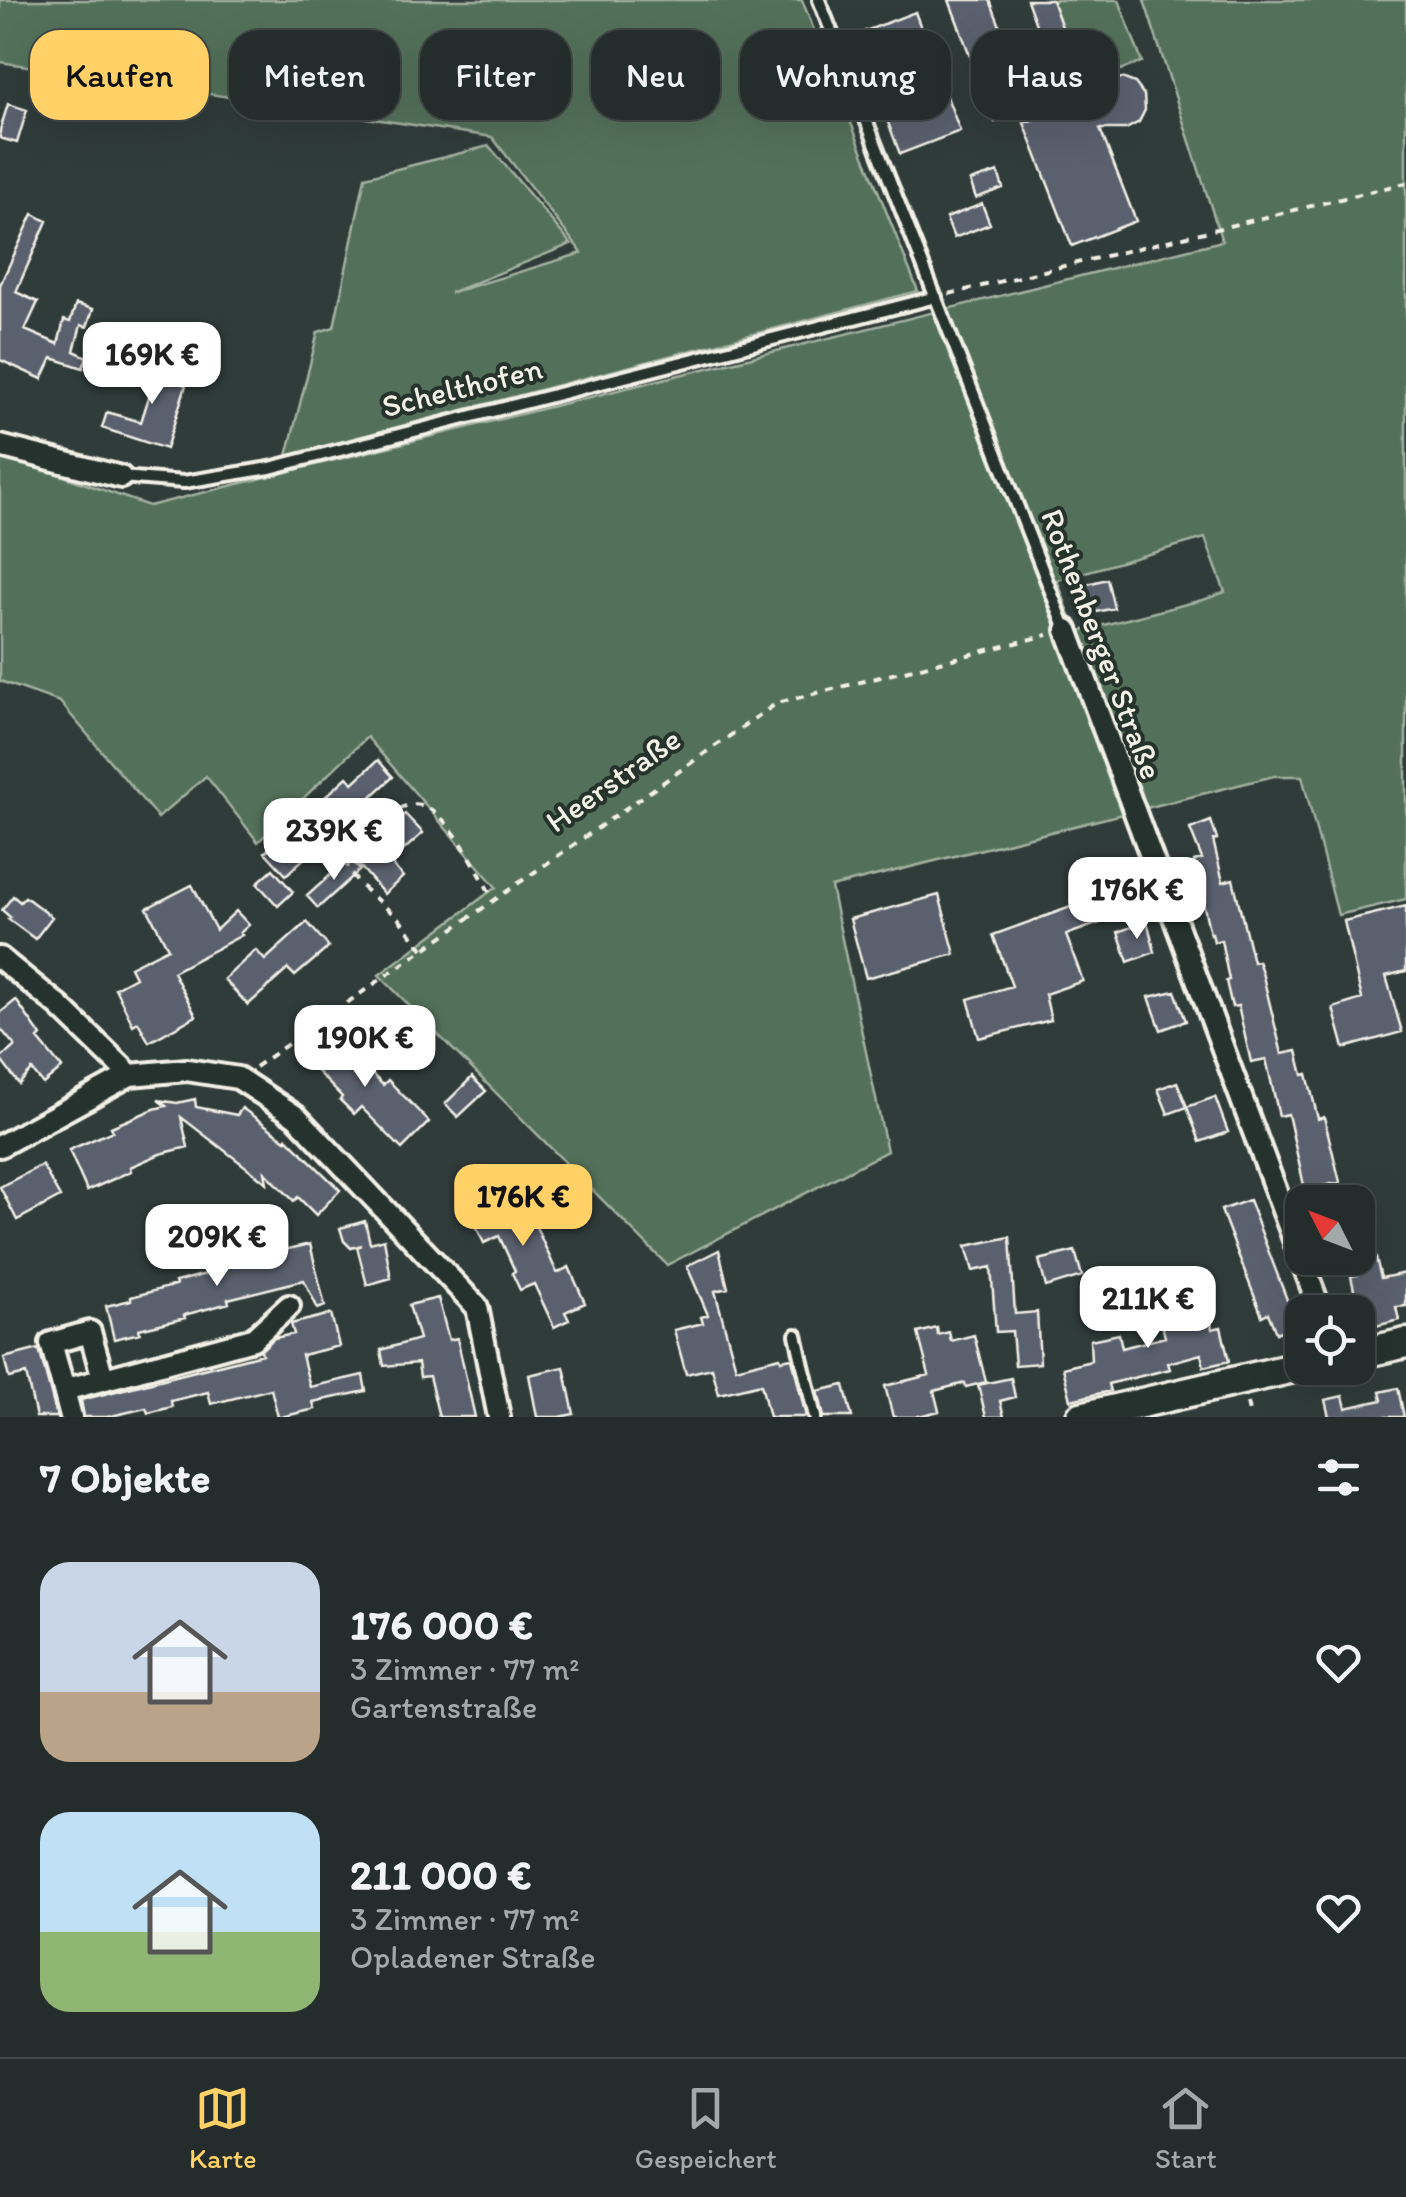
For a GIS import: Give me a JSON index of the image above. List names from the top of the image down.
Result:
{
  "streets": {
    "street": ["Schelthofen", "Rothenberger Straße"],
    "path": ["Heerstraße"]
  },
  "crossings": [
    ["Schelthofen", "Rothenberger Straße"],
    ["Rothenberger Straße", "Heerstraße"]
  ],
  "north": "top left",
  "page": {
    "chip": [
      "Kaufen",
      "Mieten",
      "Filter",
      "Neu",
      "Wohnung",
      "Haus"
    ],
    "price": [
      "169K €",
      "239K €",
      "176K €",
      "190K €",
      "176K €",
      "209K €",
      "211K €"
    ],
    "heading": "7 Objekte",
    "list": [
      {
        "name": "176 000 €",
        "note": "3 Zimmer · 77 m² · Gartenstraße"
      },
      {
        "name": "211 000 €",
        "note": "3 Zimmer · 77 m² · Opladener Straße"
      }
    ],
    "tabs": ["Karte", "Gespeichert", "Start"]
  }
}
